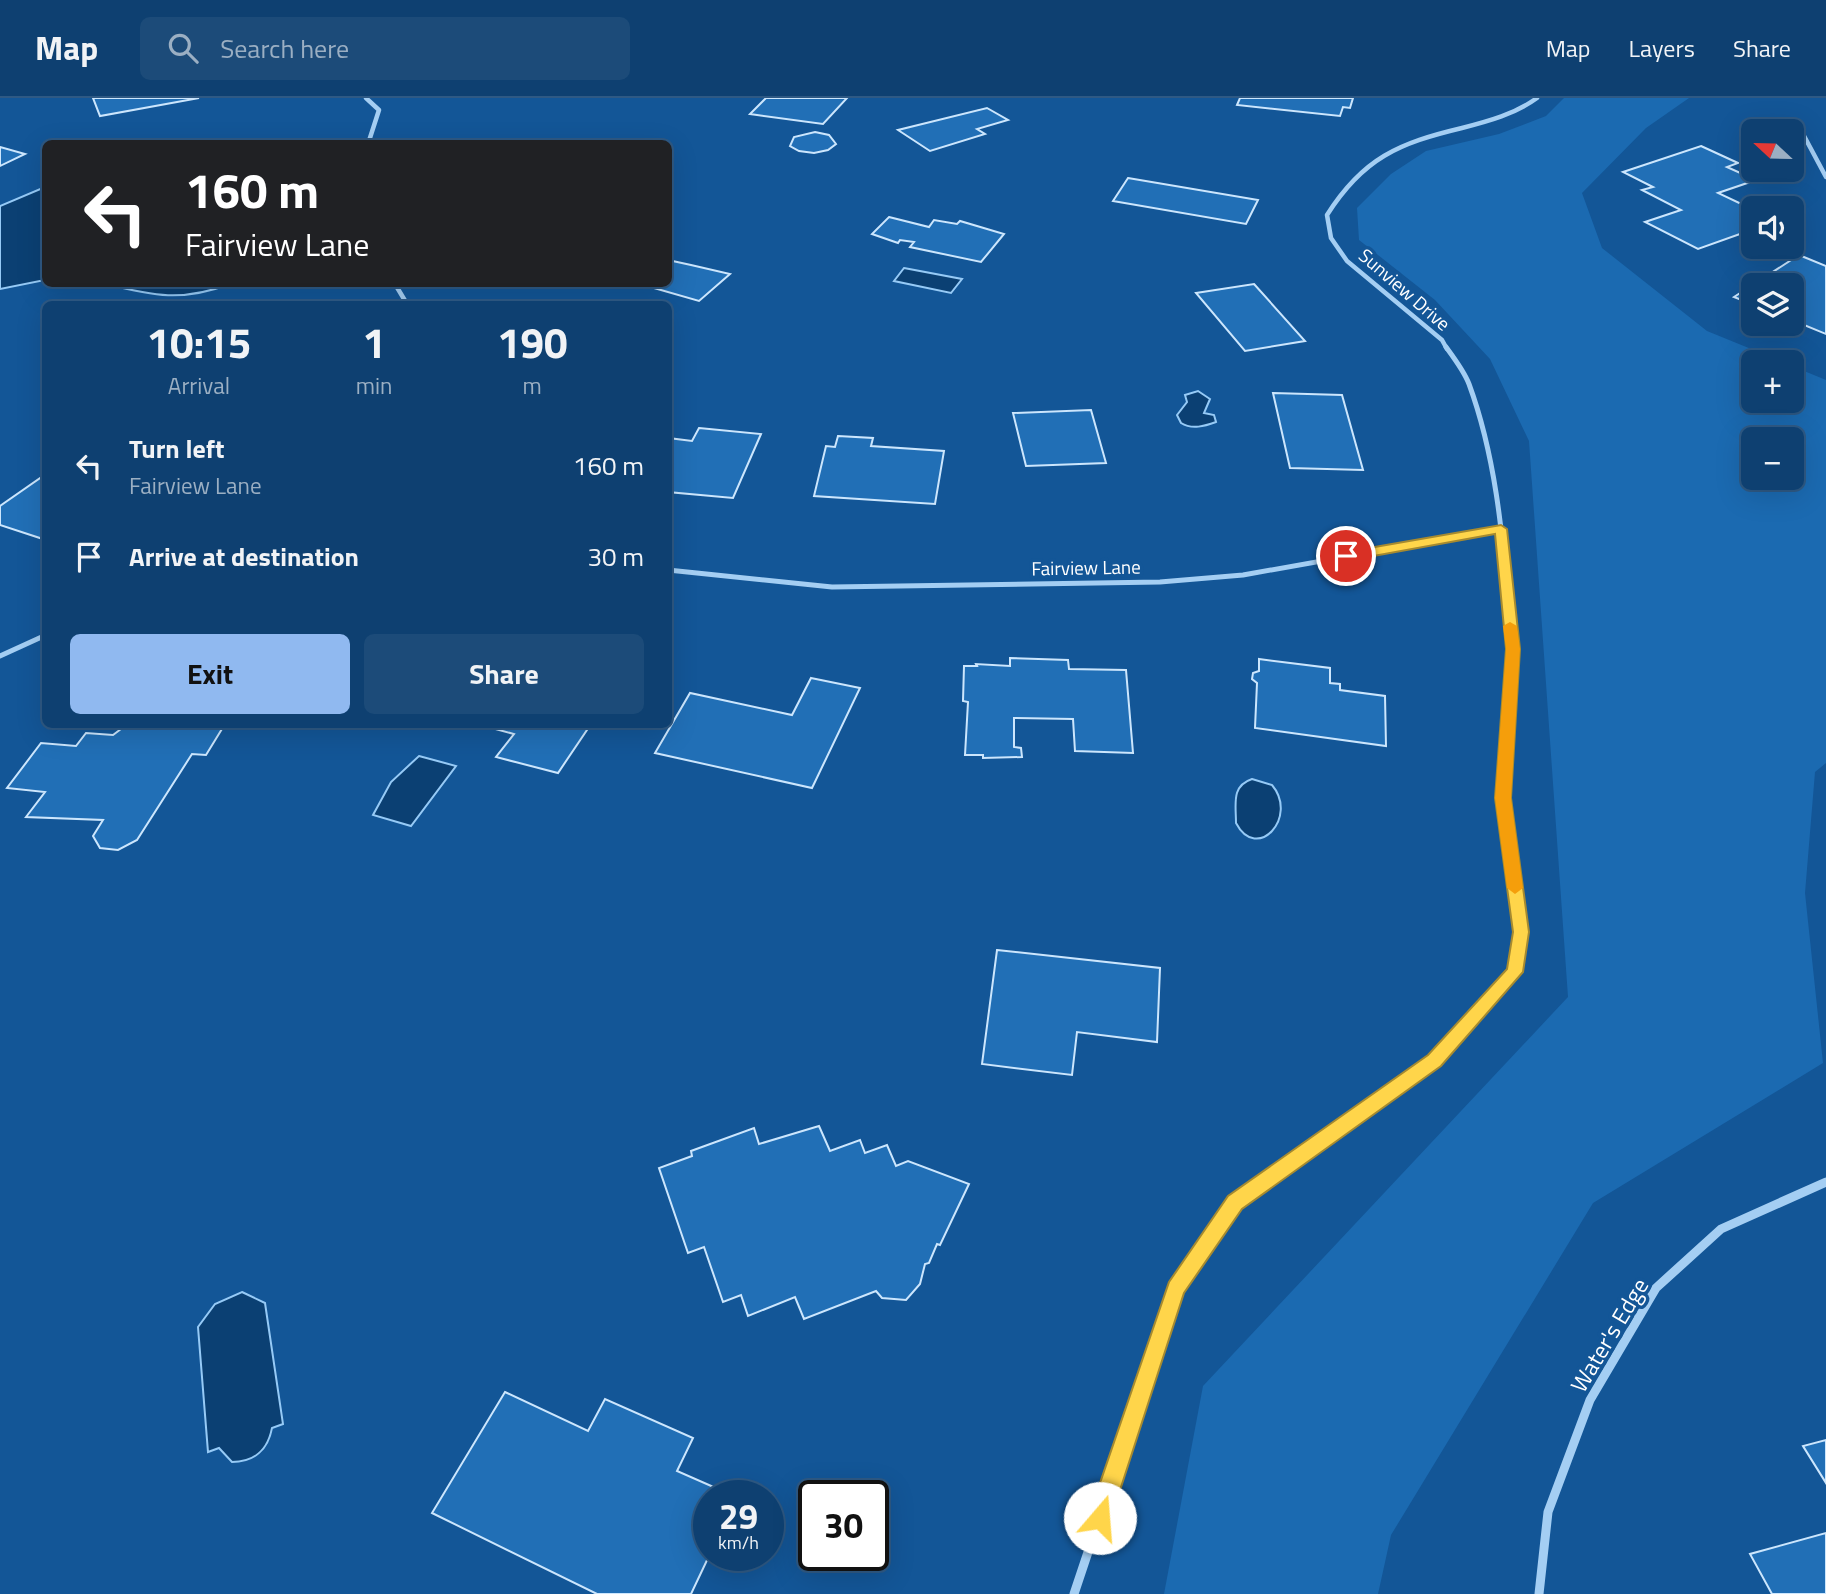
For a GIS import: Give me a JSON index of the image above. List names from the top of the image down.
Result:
{
  "streets": {
    "street": ["Sunview Drive", "Fairview Lane", "Water's Edge"]
  },
  "crossings": [
    ["Sunview Drive", "Fairview Lane"]
  ],
  "north": "left",
  "page": {
    "header": "Map",
    "search": "Search here",
    "nav": ["Map", "Layers", "Share"],
    "map_buttons": ["+", "−"],
    "turn": ["160 m", "Fairview Lane"],
    "eta": [
      "10:15",
      "Arrival",
      "1",
      "min",
      "190",
      "m"
    ],
    "list": [
      {
        "name": "Turn left",
        "note": "Fairview Lane",
        "value": "160 m"
      },
      {
        "name": "Arrive at destination",
        "value": "30 m"
      }
    ],
    "buttons": ["Exit", "Share"],
    "speed": "29 km/h",
    "limit": "30"
  }
}
